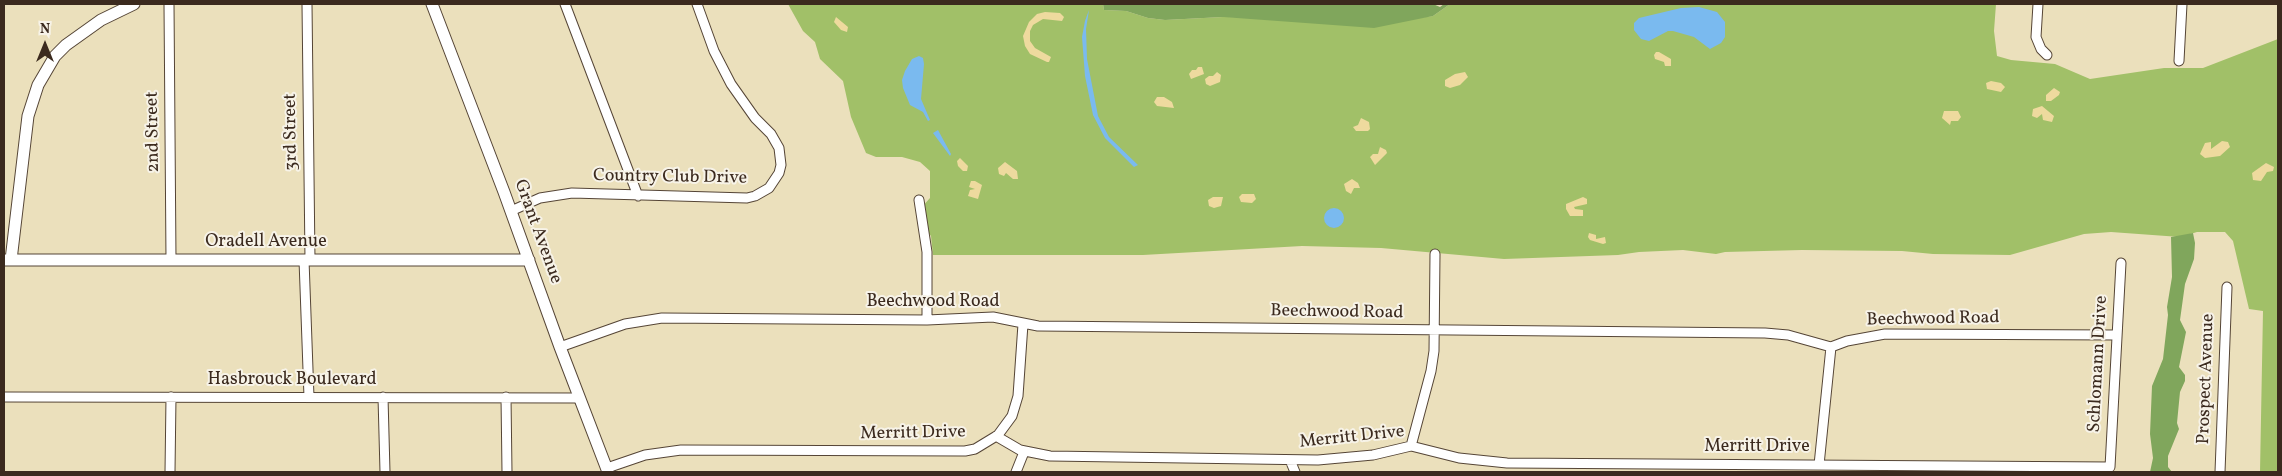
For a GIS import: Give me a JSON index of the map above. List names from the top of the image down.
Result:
{
  "streets": {
    "street": [
      "2nd Street",
      "3rd Street",
      "Country Club Drive",
      "Grant Avenue",
      "Oradell Avenue",
      "Beechwood Road",
      "Schlomann Drive",
      "Prospect Avenue",
      "Hasbrouck Boulevard",
      "Merritt Drive"
    ]
  },
  "crossings": [
    ["2nd Street", "Oradell Avenue"],
    ["3rd Street", "Oradell Avenue"],
    ["3rd Street", "Hasbrouck Boulevard"],
    ["Country Club Drive", "Grant Avenue"],
    ["Grant Avenue", "Oradell Avenue"],
    ["Grant Avenue", "Beechwood Road"],
    ["Grant Avenue", "Hasbrouck Boulevard"],
    ["Grant Avenue", "Merritt Drive"],
    ["Beechwood Road", "Schlomann Drive"],
    ["Schlomann Drive", "Merritt Drive"]
  ],
  "north": "top"
}
